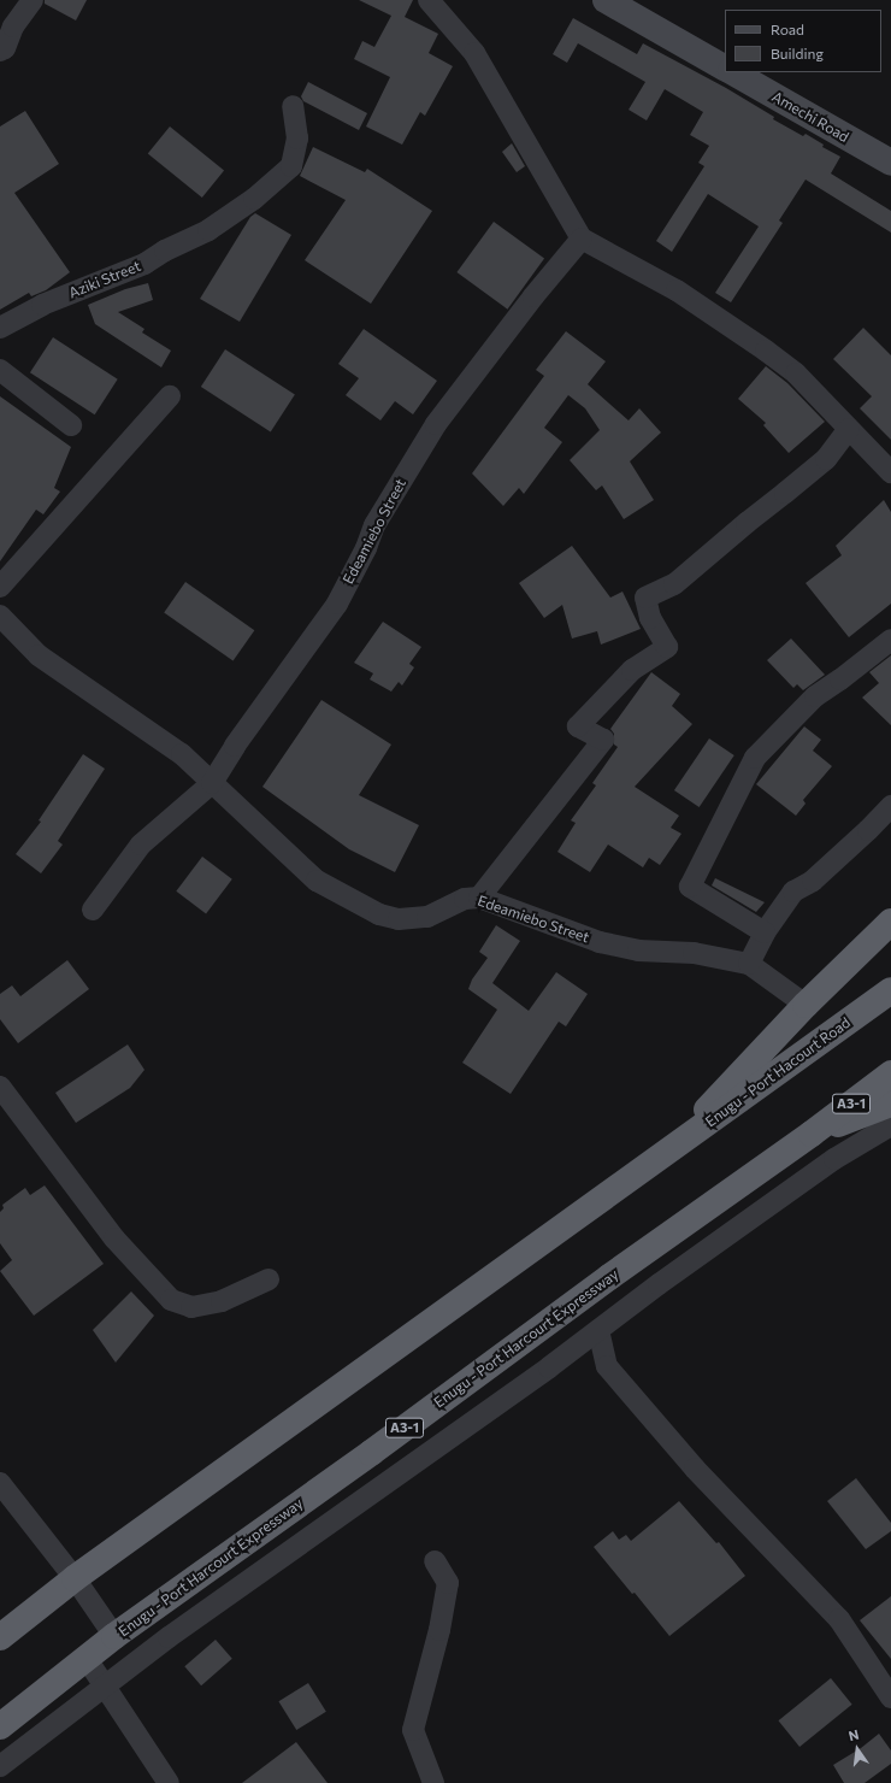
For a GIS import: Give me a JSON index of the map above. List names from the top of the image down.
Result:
{
  "streets": {
    "highway": ["Enugu - Port Hacourt Road", "A3-1", "Enugu - Port Harcourt Expressway"],
    "main road": ["Amechi Road"],
    "street": ["Aziki Street", "Edeamiebo Street"]
  },
  "legend": ["Road", "Building"],
  "north": "top"
}
